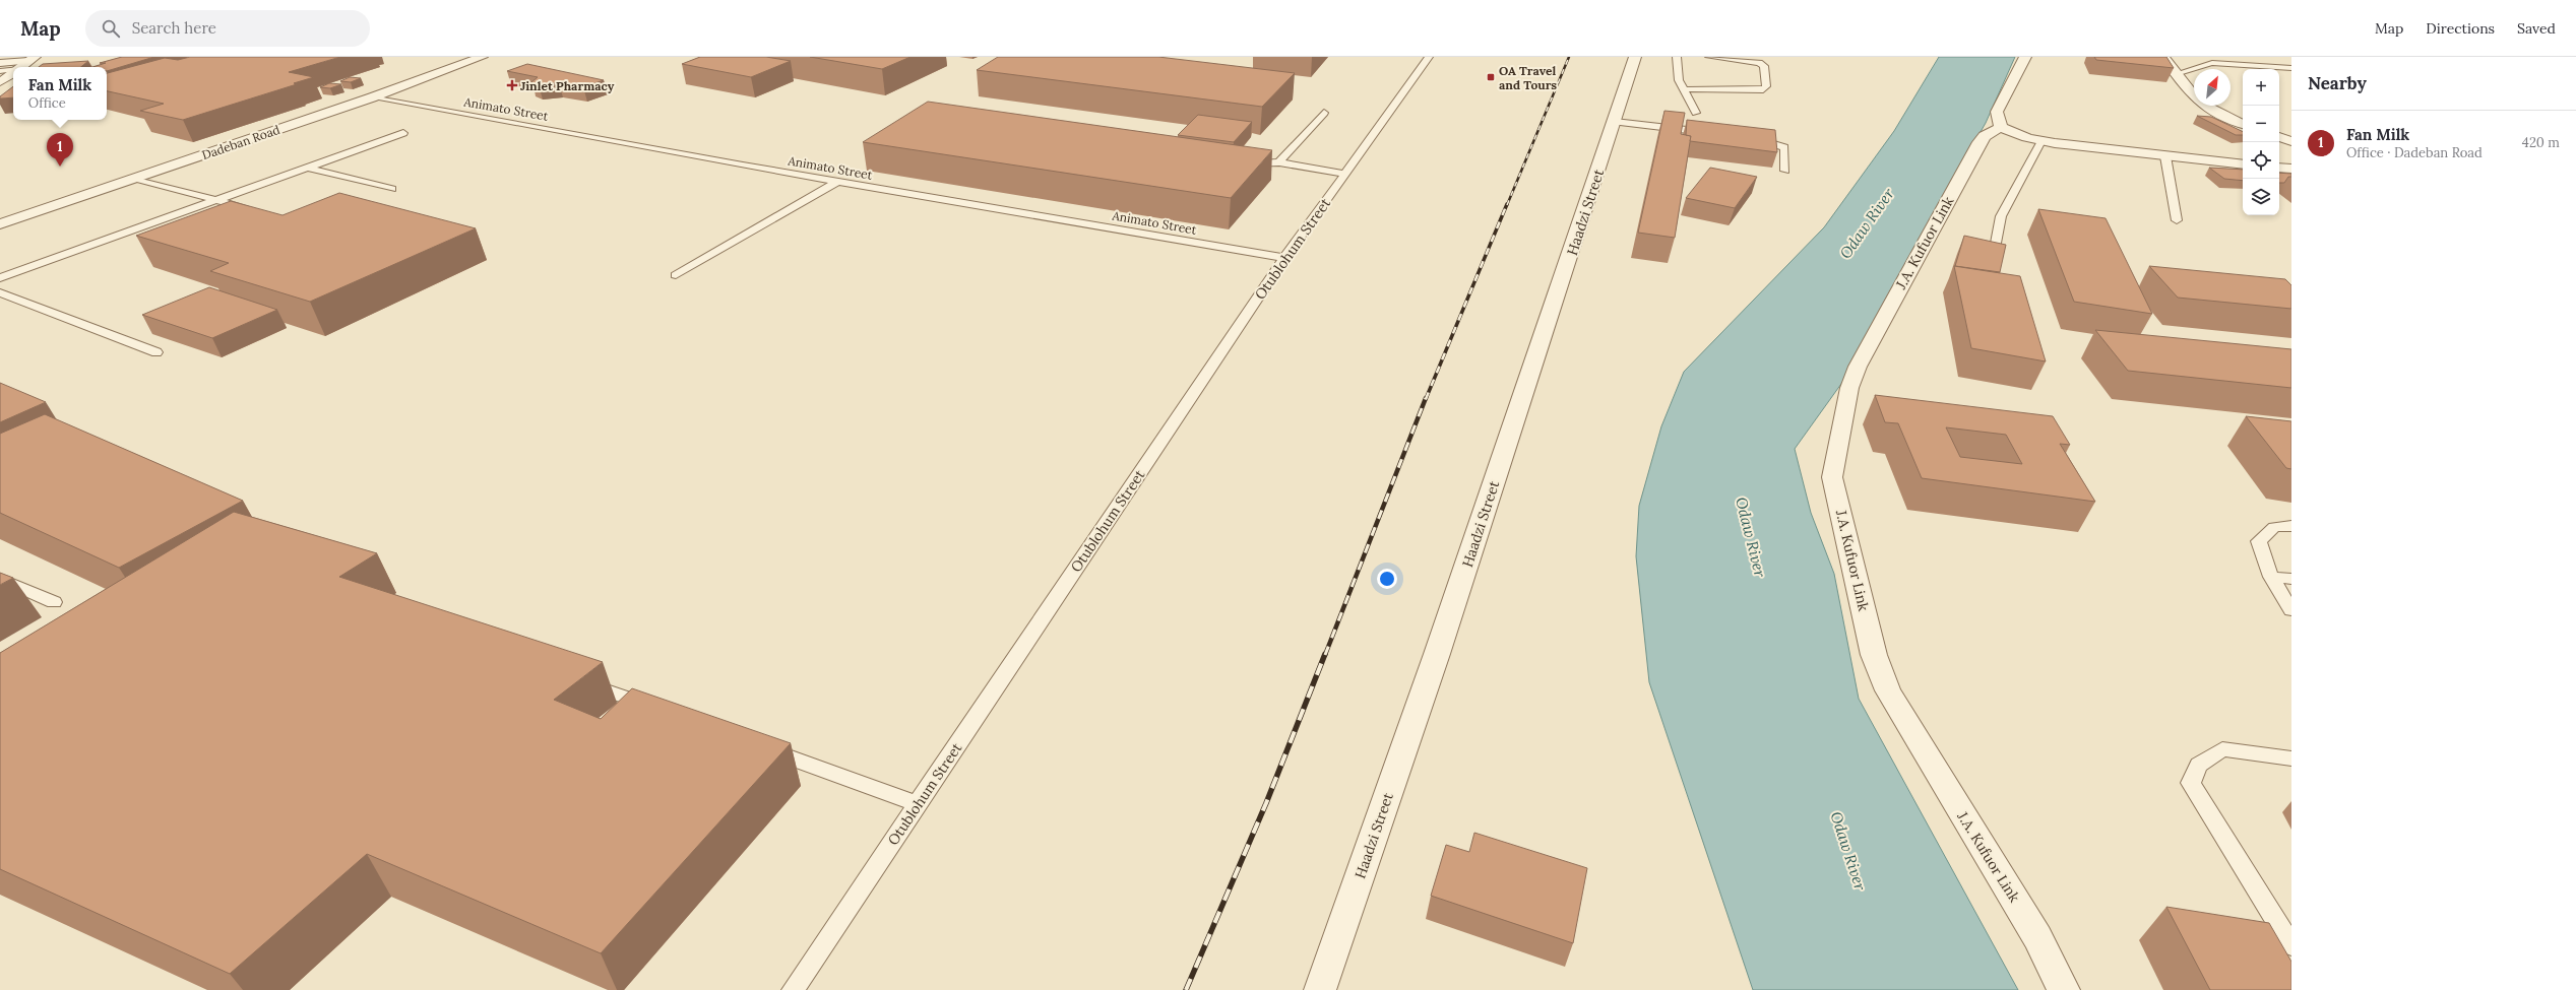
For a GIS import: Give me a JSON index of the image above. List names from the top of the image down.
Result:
{
  "streets": {
    "street": ["Dadeban Road", "Haadzi Street", "J.A. Kufuor Link"],
    "lane": ["Animato Street", "Otublohum Street"]
  },
  "crossings": [
    ["Animato Street", "Dadeban Road"],
    ["Animato Street", "Otublohum Street"]
  ],
  "water": ["Odaw River"],
  "places": {
    "transit": ["OA Travel and Tours"],
    "health": ["Jinlet Pharmacy"]
  },
  "north": "top right",
  "page": {
    "header": "Map",
    "search": "Search here",
    "nav": ["Map", "Directions", "Saved"],
    "heading": "Nearby",
    "popup": ["Fan Milk", "Office"],
    "map_buttons": ["+", "−"],
    "list": [
      {
        "mark": "1",
        "name": "Fan Milk",
        "note": "Office · Dadeban Road",
        "value": "420 m"
      }
    ],
    "pins": "1"
  }
}
